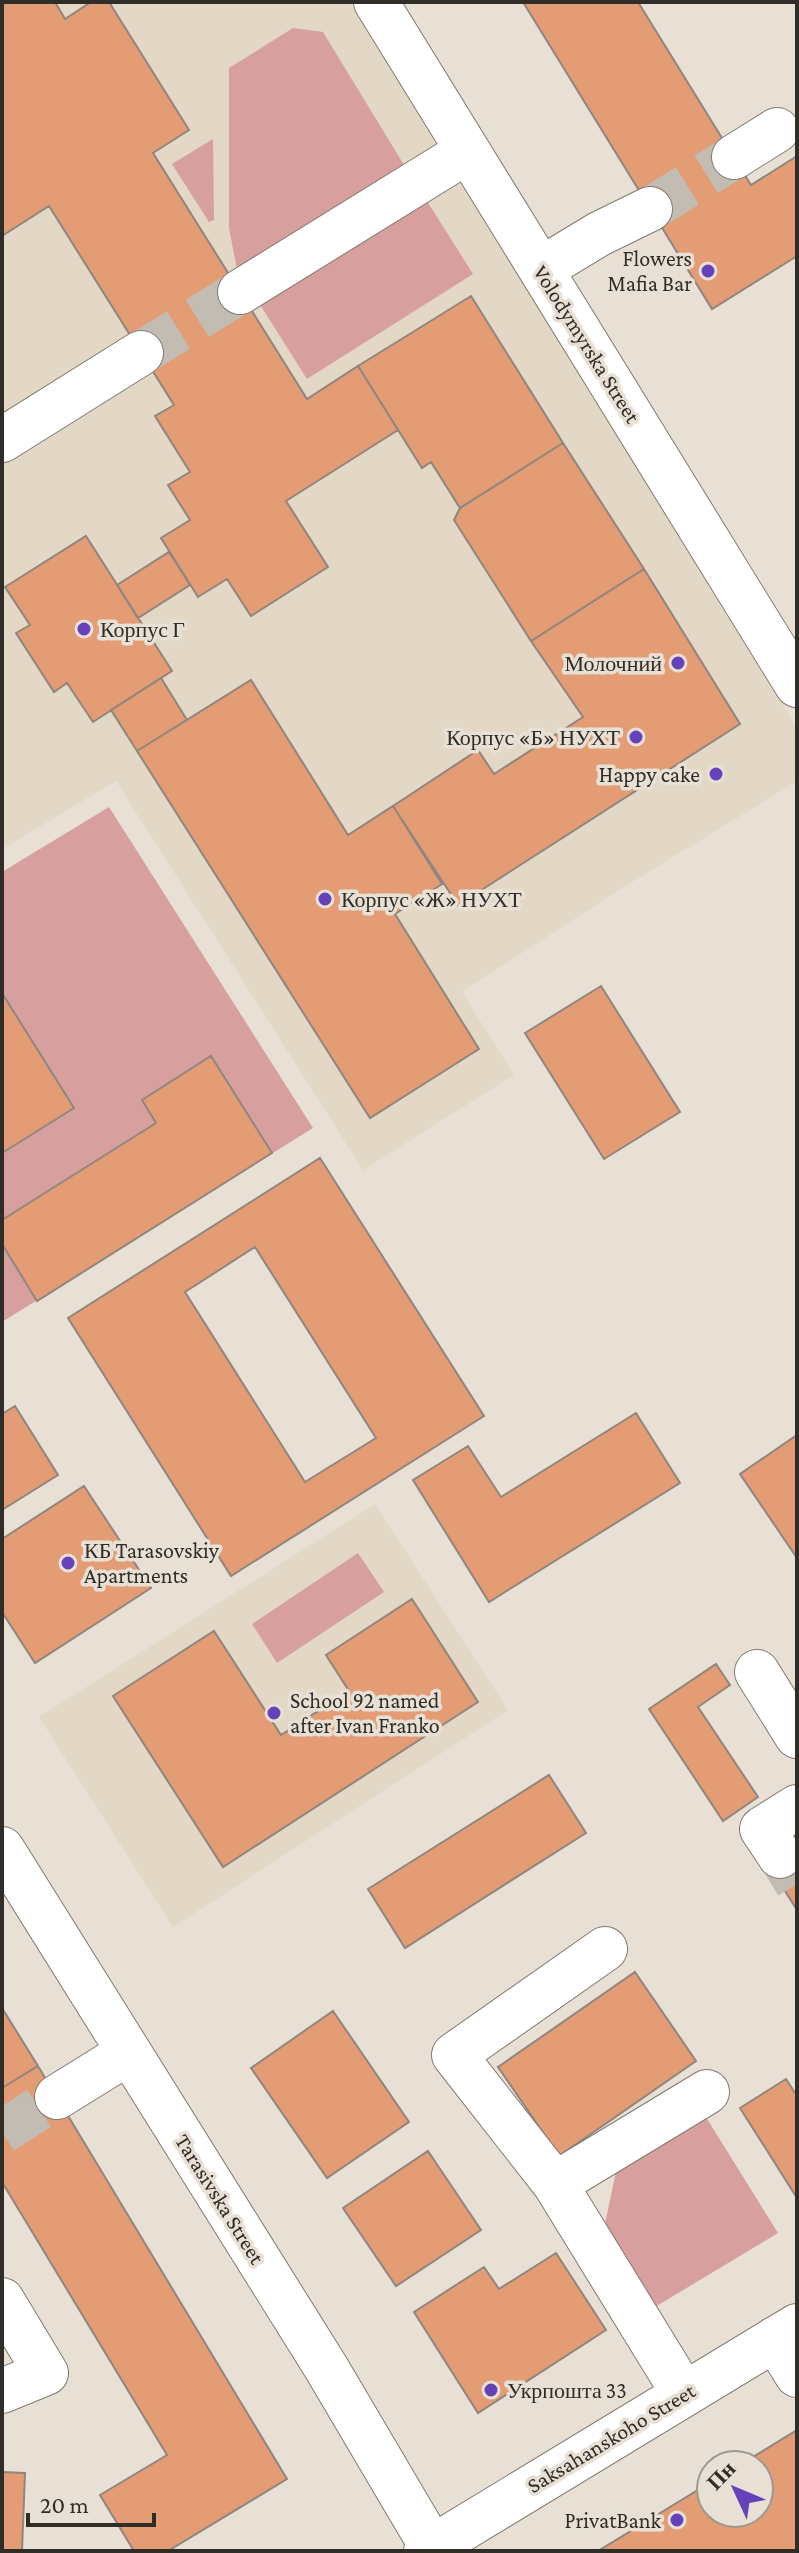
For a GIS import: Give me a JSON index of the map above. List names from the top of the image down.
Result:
{
  "streets": {
    "street": ["Volodymyrska Street", "Tarasivska Street", "Saksahanskoho Street"]
  },
  "crossings": [
    ["Tarasivska Street", "Saksahanskoho Street"]
  ],
  "places": [
    "Flowers Mafia Bar",
    "Корпус Г",
    "Молочний",
    "Корпус «Б» НУХТ",
    "Happy cake",
    "Корпус «Ж» НУХТ",
    "КБ Tarasovskiy Apartments",
    "School 92 named after Ivan Franko",
    "Укрпошта 33",
    "PrivatBank"
  ],
  "scale_bar": "20 m",
  "north": "top left"
}
